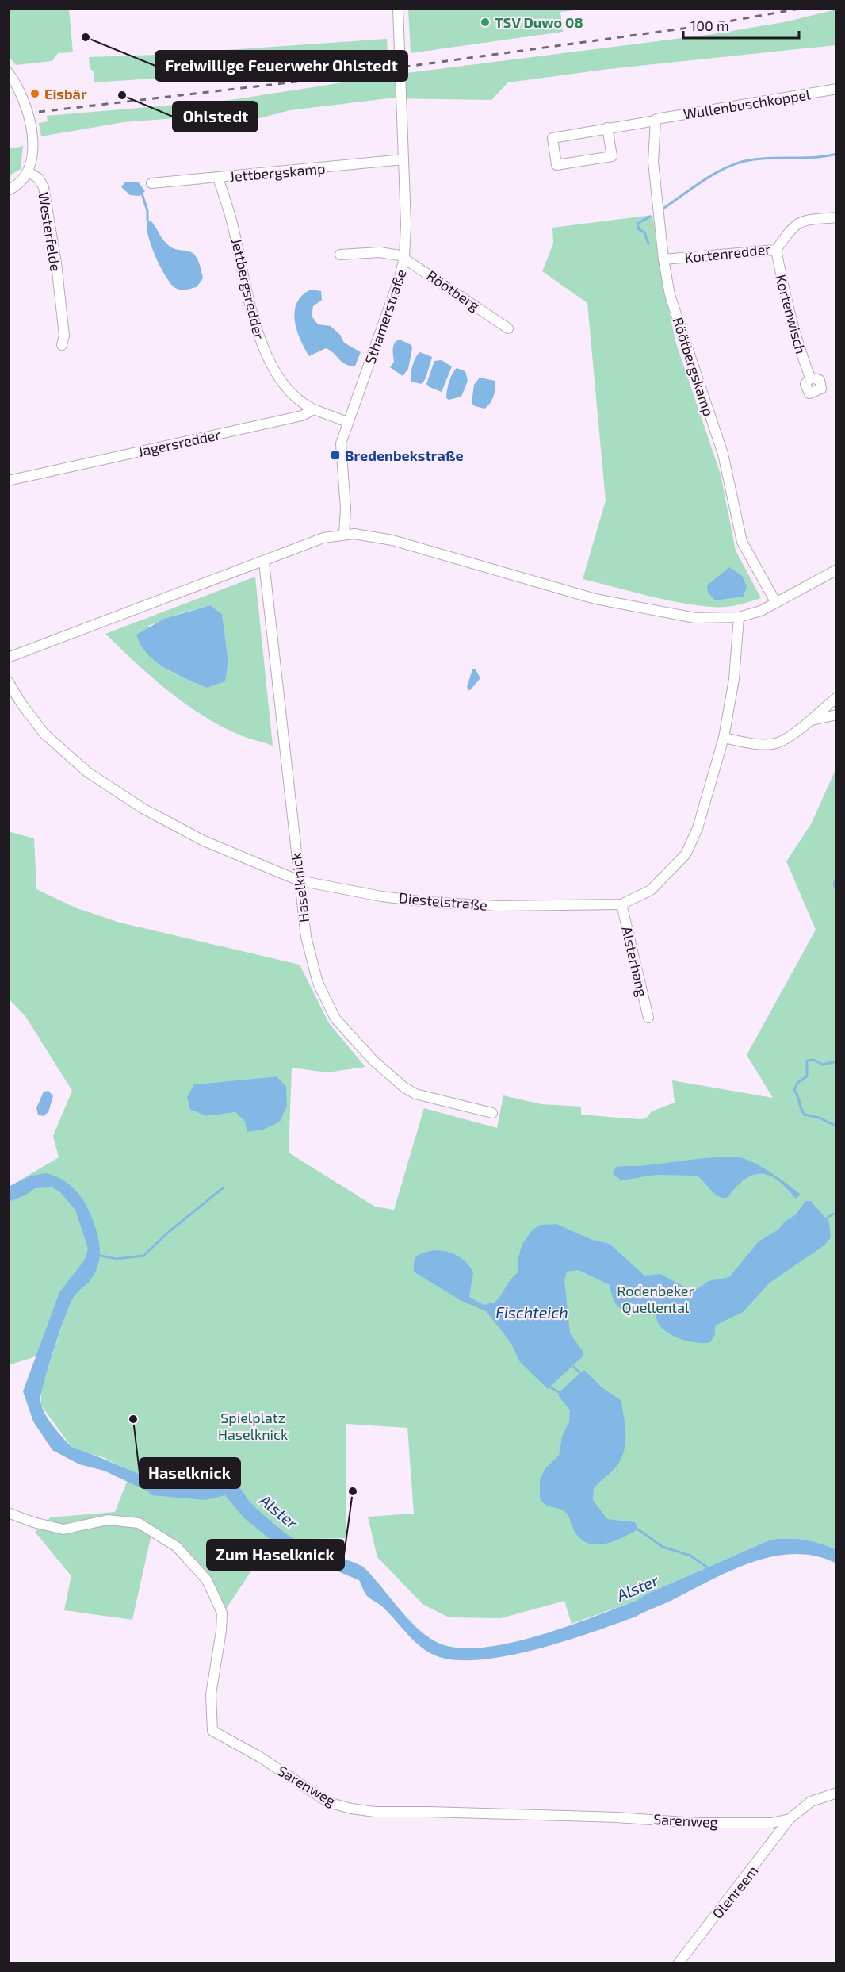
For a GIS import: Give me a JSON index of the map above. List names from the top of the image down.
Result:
{
  "streets": {
    "street": [
      "Wullenbuschkoppel",
      "Jettbergskamp",
      "Westerfelde",
      "Kortenredder",
      "Jettbergsredder",
      "Röötberg",
      "Kortenwisch",
      "Sthamerstraße",
      "Röötbergskamp",
      "Jagersredder",
      "Haselknick",
      "Diestelstraße",
      "Alsterhang",
      "Sarenweg",
      "Olenreem"
    ]
  },
  "crossings": [
    ["Wullenbuschkoppel", "Röötbergskamp"],
    ["Jettbergskamp", "Jettbergsredder"],
    ["Jettbergskamp", "Sthamerstraße"],
    ["Kortenredder", "Kortenwisch"],
    ["Kortenredder", "Röötbergskamp"],
    ["Jettbergsredder", "Jagersredder"],
    ["Röötberg", "Sthamerstraße"],
    ["Haselknick", "Diestelstraße"],
    ["Diestelstraße", "Alsterhang"],
    ["Sarenweg", "Olenreem"]
  ],
  "water": ["Fischteich", "Alster"],
  "parks": ["Rodenbeker Quellental", "Spielplatz Haselknick"],
  "places": {
    "other": [
      "TSV Duwo 08",
      "Freiwillige Feuerwehr Ohlstedt",
      "Eisbär",
      "Ohlstedt",
      "Haselknick",
      "Zum Haselknick"
    ],
    "transit": ["Bredenbekstraße"]
  },
  "scale_bar": "100 m"
}
